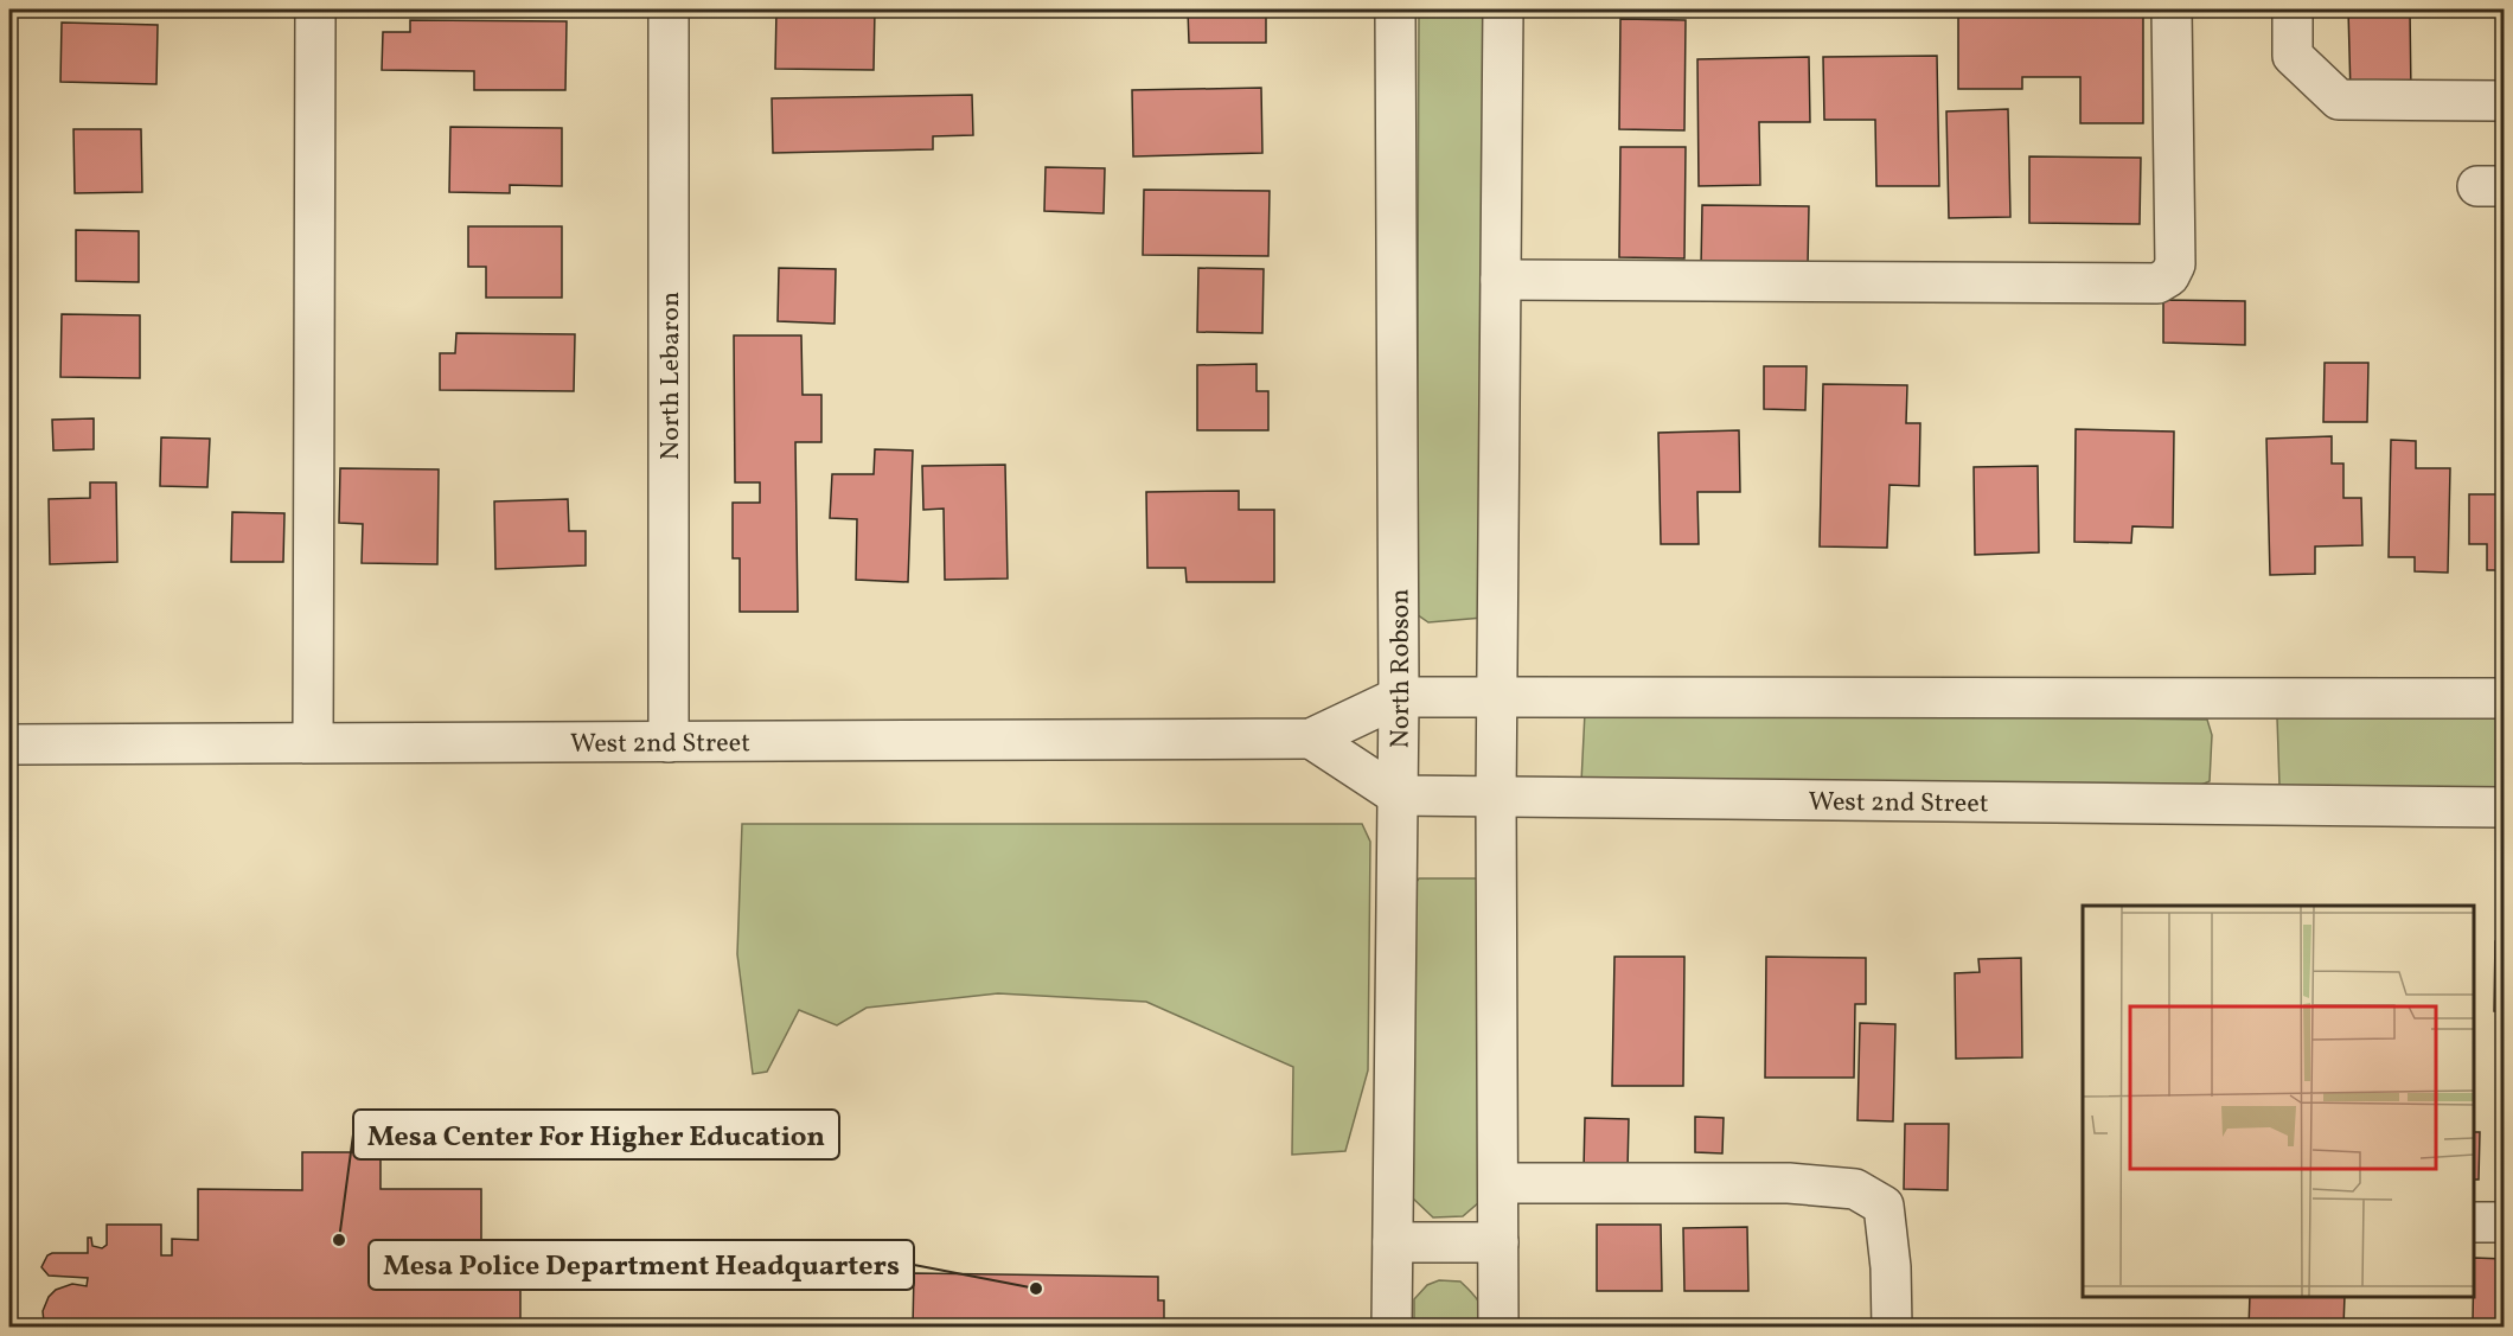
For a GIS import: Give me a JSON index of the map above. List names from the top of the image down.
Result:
{
  "streets": {
    "street": ["North Lebaron", "North Robson", "West 2nd Street"]
  },
  "crossings": [
    ["North Lebaron", "West 2nd Street"],
    ["North Robson", "West 2nd Street"]
  ],
  "places": ["Mesa Center For Higher Education", "Mesa Police Department Headquarters"]
}
